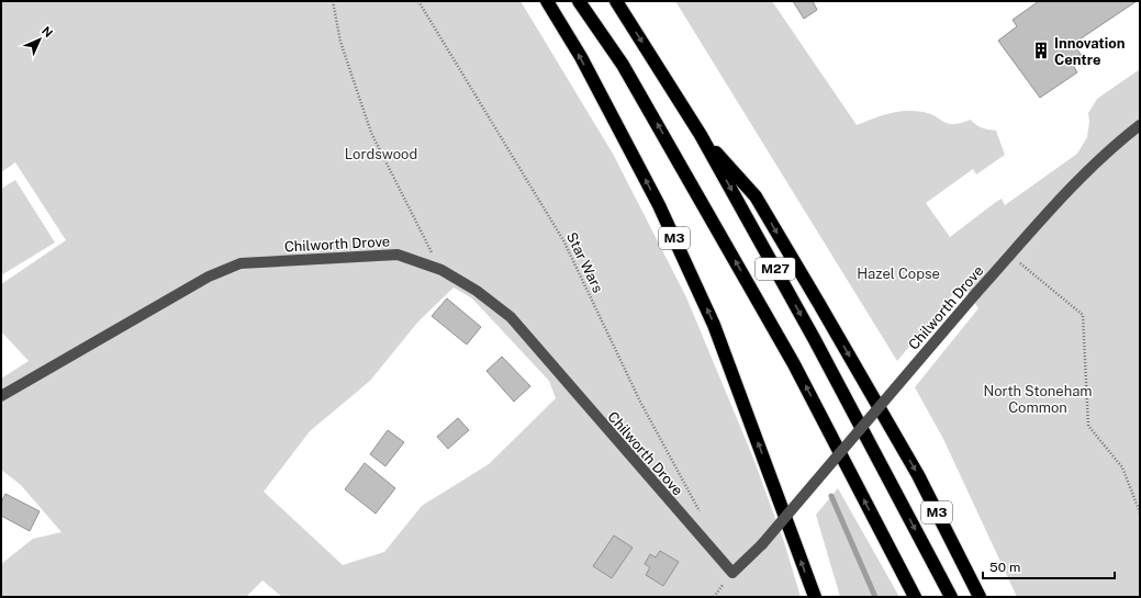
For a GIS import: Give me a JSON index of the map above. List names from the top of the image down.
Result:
{
  "streets": {
    "highway": ["M3", "M27"],
    "street": ["Chilworth Drove"],
    "path": ["Star Wars"]
  },
  "crossings": [
    ["M3", "M27"]
  ],
  "parks": ["Lordswood", "Hazel Copse", "North Stoneham Common"],
  "places": {
    "building": ["Innovation Centre"]
  },
  "scale_bar": "50 m",
  "north": "top right"
}
